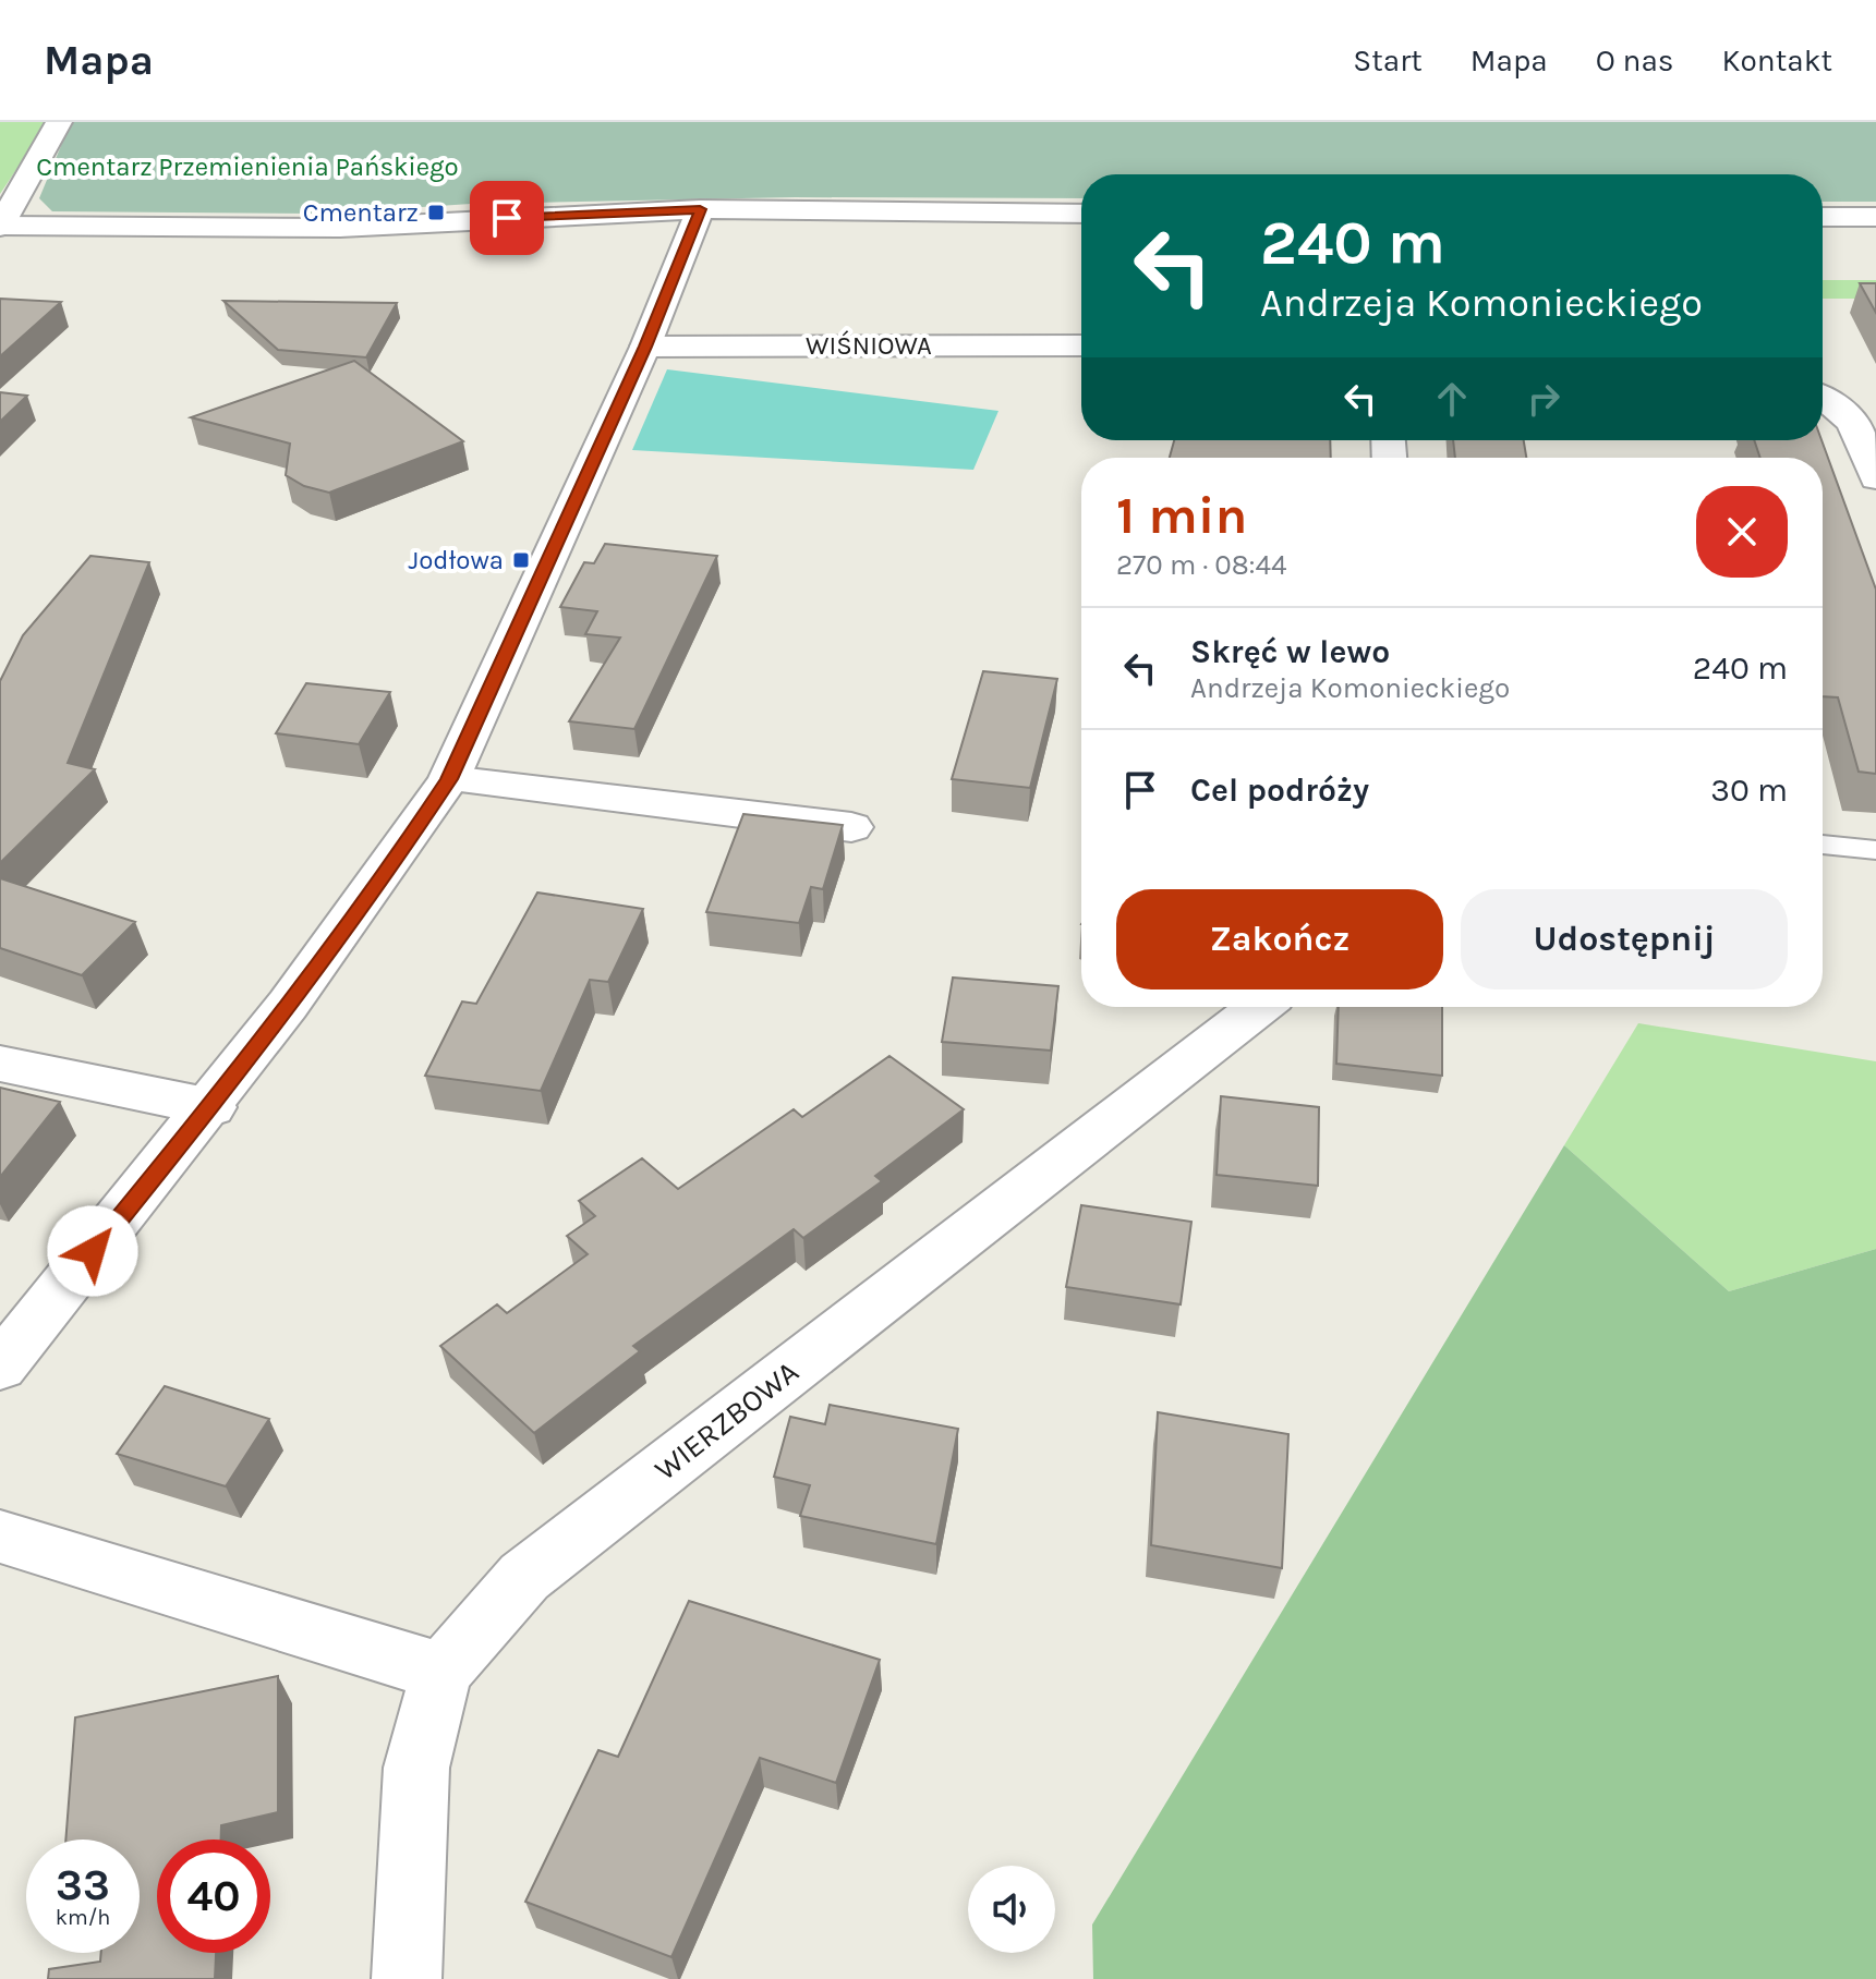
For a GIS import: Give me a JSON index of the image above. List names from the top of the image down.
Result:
{
  "streets": {
    "street": ["WIŚNIOWA", "WIERZBOWA"]
  },
  "parks": ["Cmentarz Przemienienia Pańskiego"],
  "places": {
    "transit": ["Cmentarz", "Jodłowa"]
  },
  "page": {
    "header": "Mapa",
    "nav": [
      "Start",
      "Mapa",
      "O nas",
      "Kontakt"
    ],
    "turn": ["240 m", "Andrzeja Komonieckiego"],
    "heading": ["1 min", "270 m · 08:44"],
    "list": [
      {
        "name": "Skręć w lewo",
        "note": "Andrzeja Komonieckiego",
        "value": "240 m"
      },
      {
        "name": "Cel podróży",
        "value": "30 m"
      }
    ],
    "buttons": ["Zakończ", "Udostępnij"],
    "speed": "33 km/h",
    "limit": "40"
  }
}
